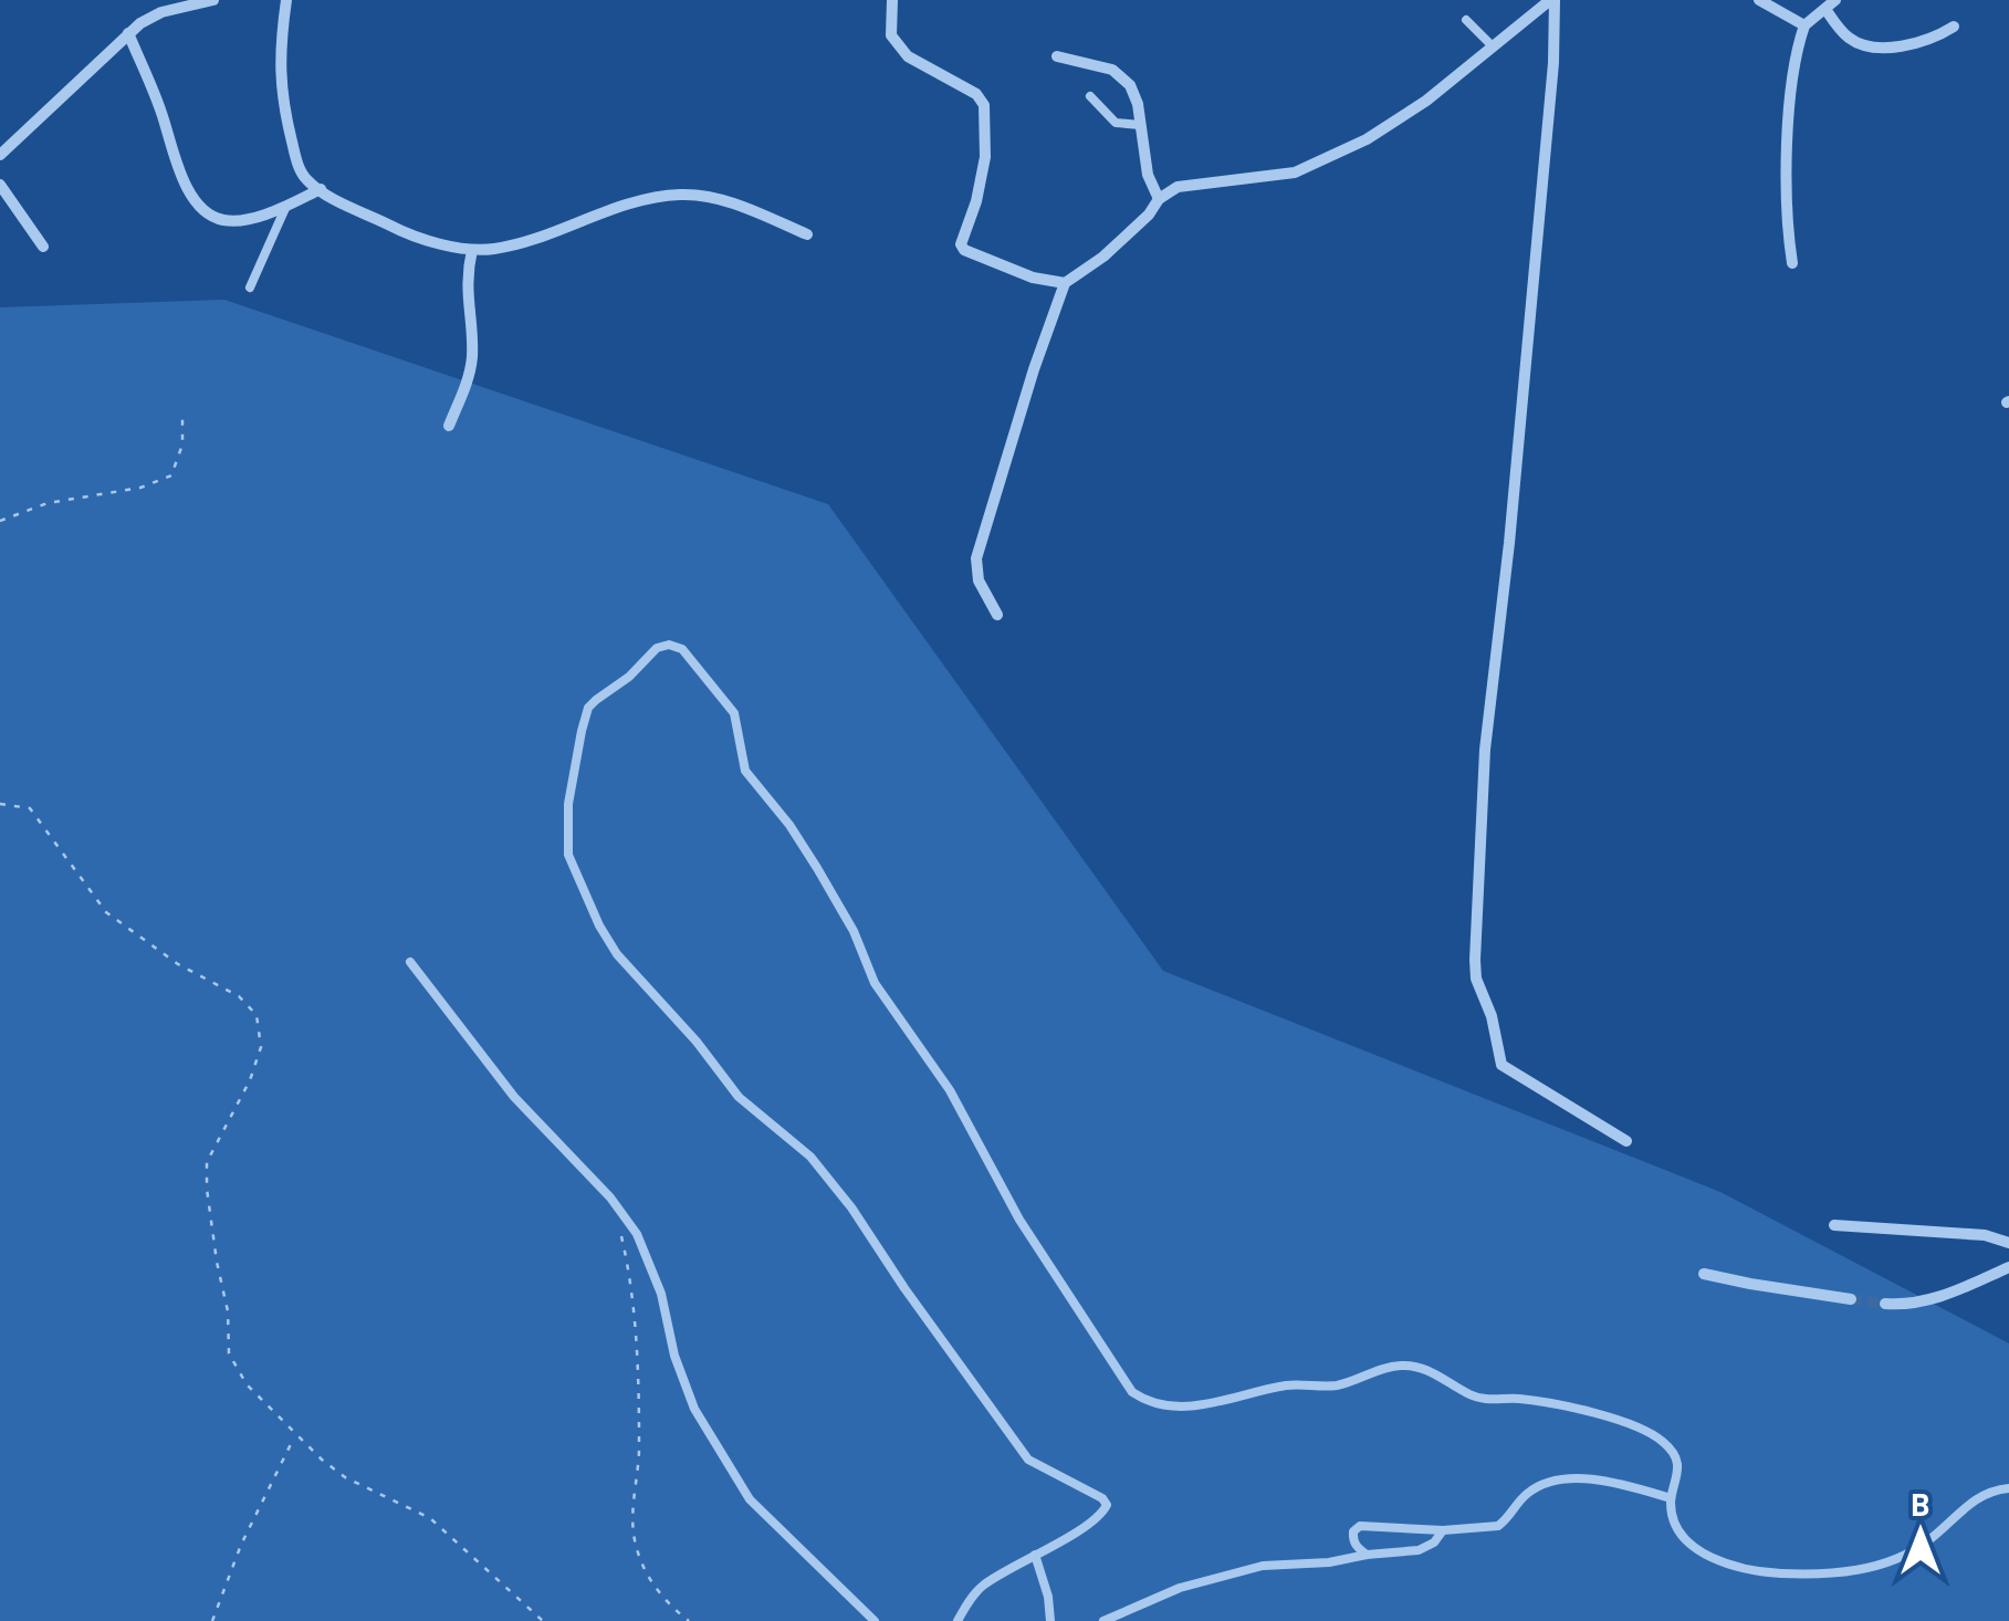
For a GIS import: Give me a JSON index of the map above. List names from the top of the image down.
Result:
{
  "north": "top"
}
